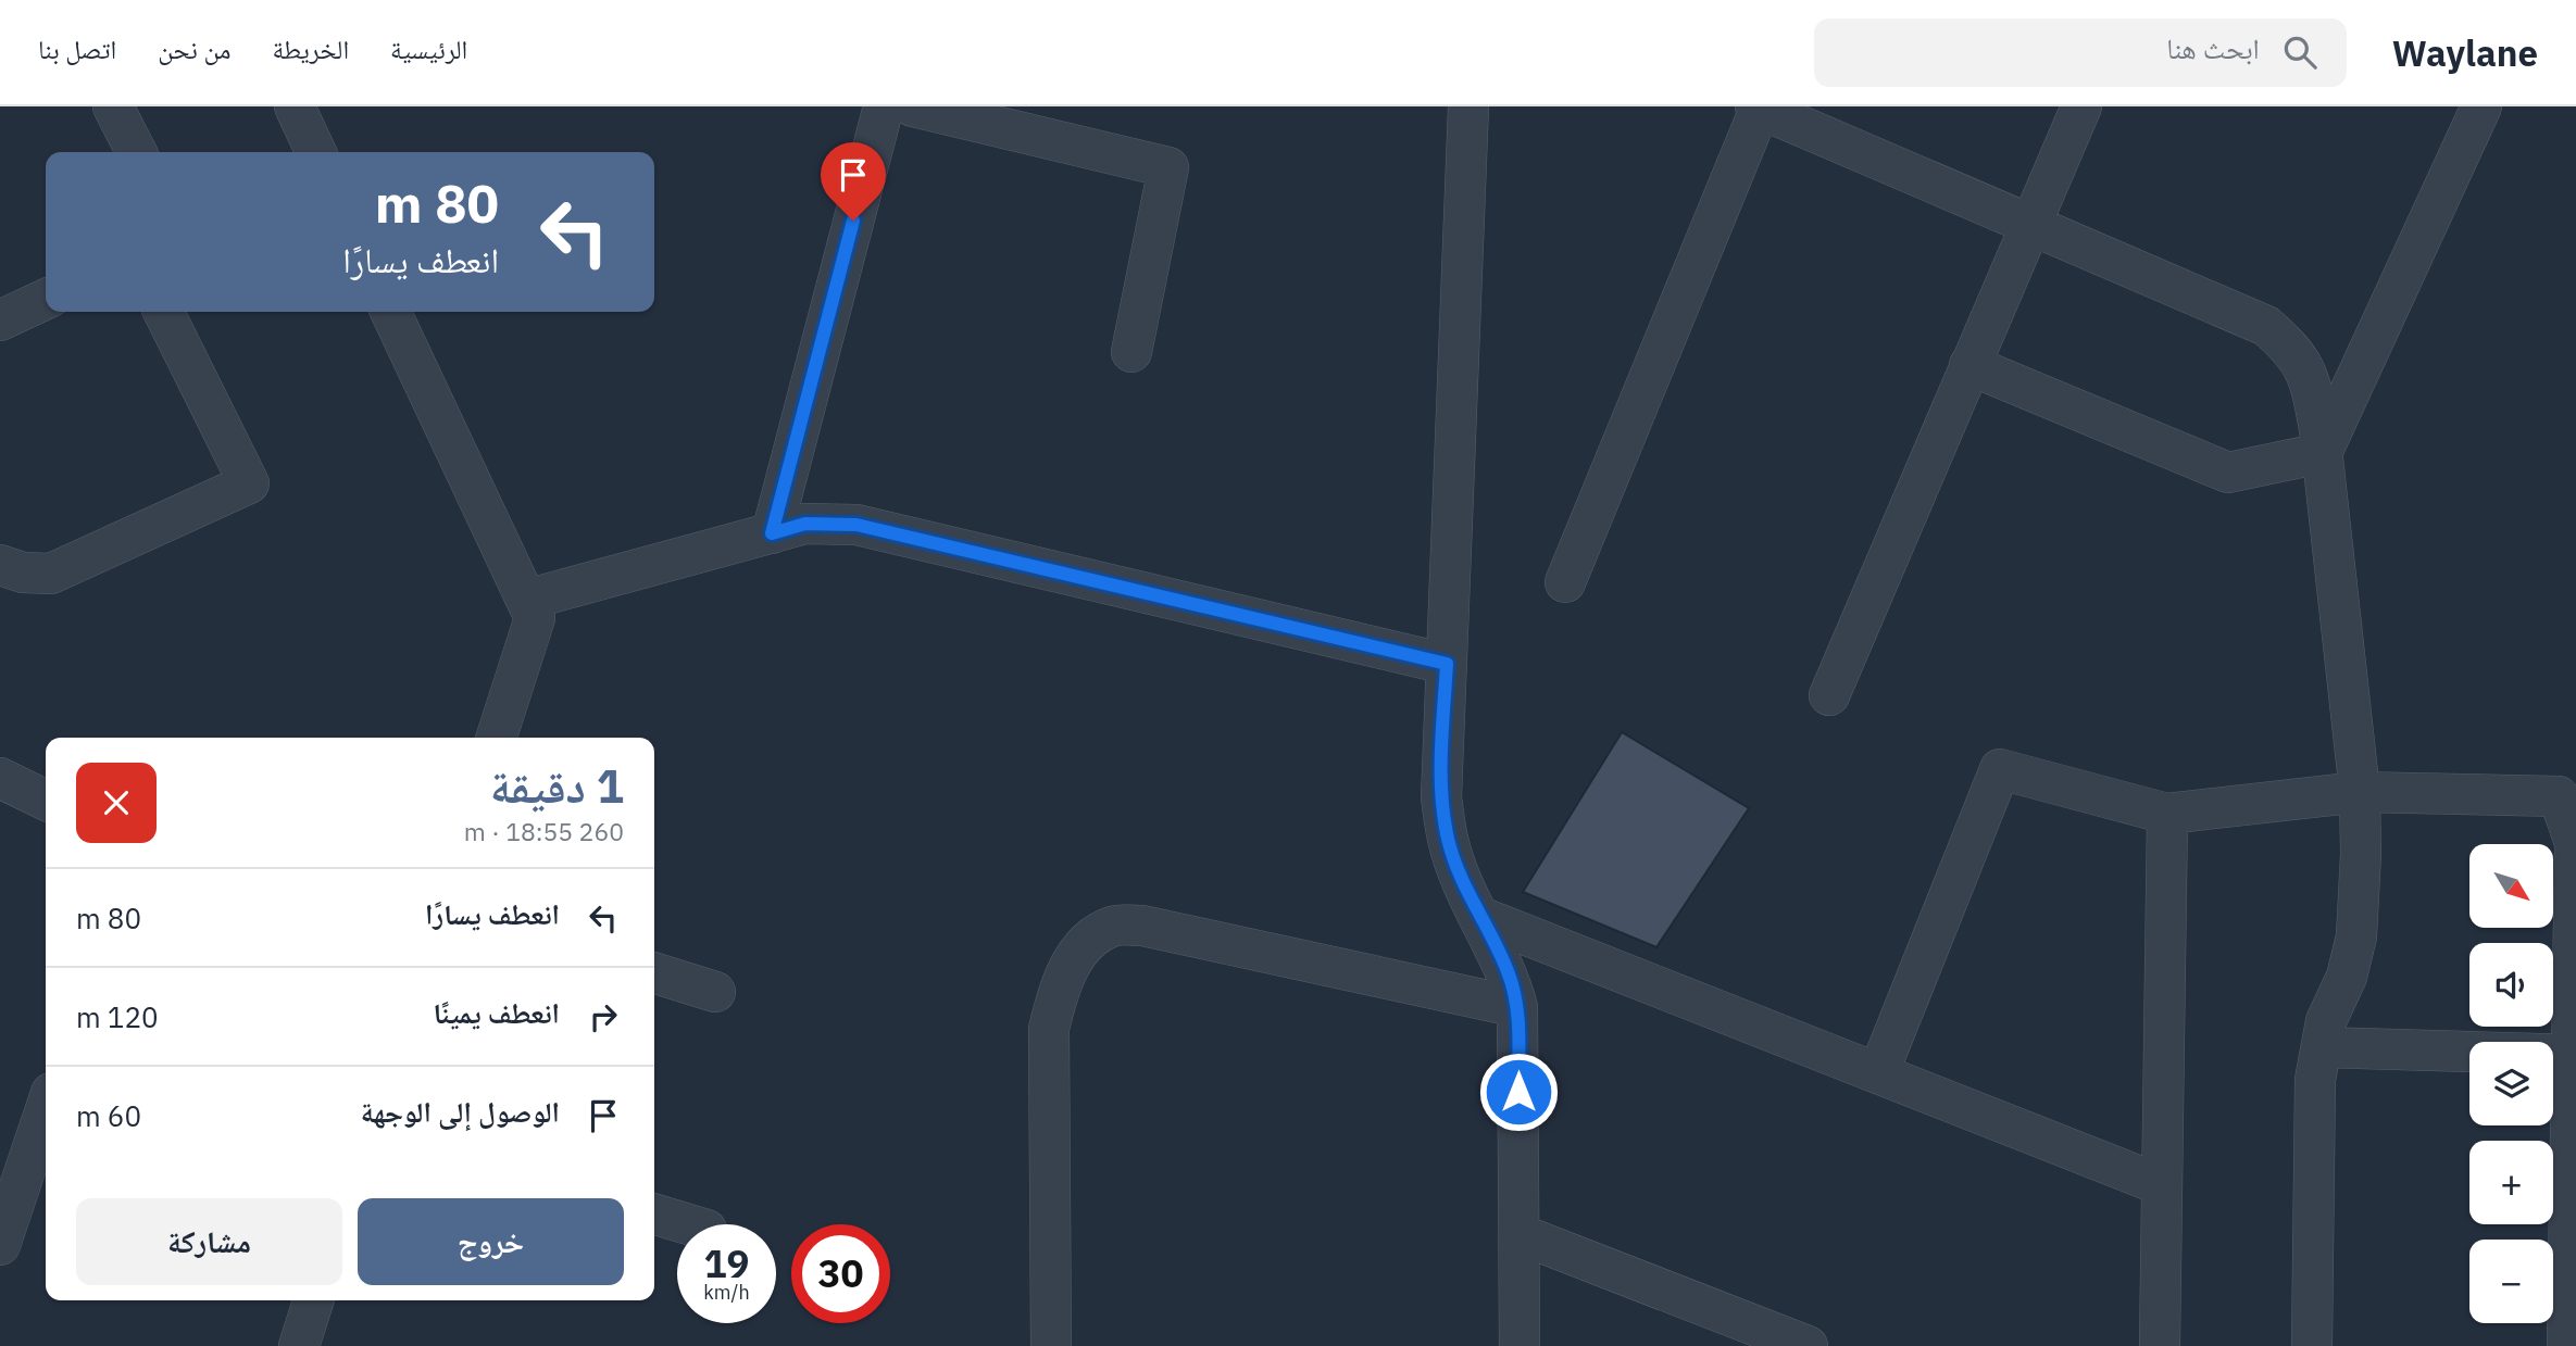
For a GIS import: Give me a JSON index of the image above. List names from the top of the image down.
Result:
{
  "north": "bottom right",
  "page": {
    "header": "Waylane",
    "search": "ابحث هنا",
    "nav": [
      "الرئيسية",
      "الخريطة",
      "من نحن",
      "اتصل بنا"
    ],
    "turn": ["80 m", "انعطف يسارًا"],
    "heading": ["1 دقيقة", "260 m · 18:55"],
    "map_buttons": ["+", "−"],
    "list": [
      {
        "name": "انعطف يسارًا",
        "value": "80 m"
      },
      {
        "name": "انعطف يمينًا",
        "value": "120 m"
      },
      {
        "name": "الوصول إلى الوجهة",
        "value": "60 m"
      }
    ],
    "buttons": ["خروج", "مشاركة"],
    "speed": "19 km/h",
    "limit": "30"
  }
}
